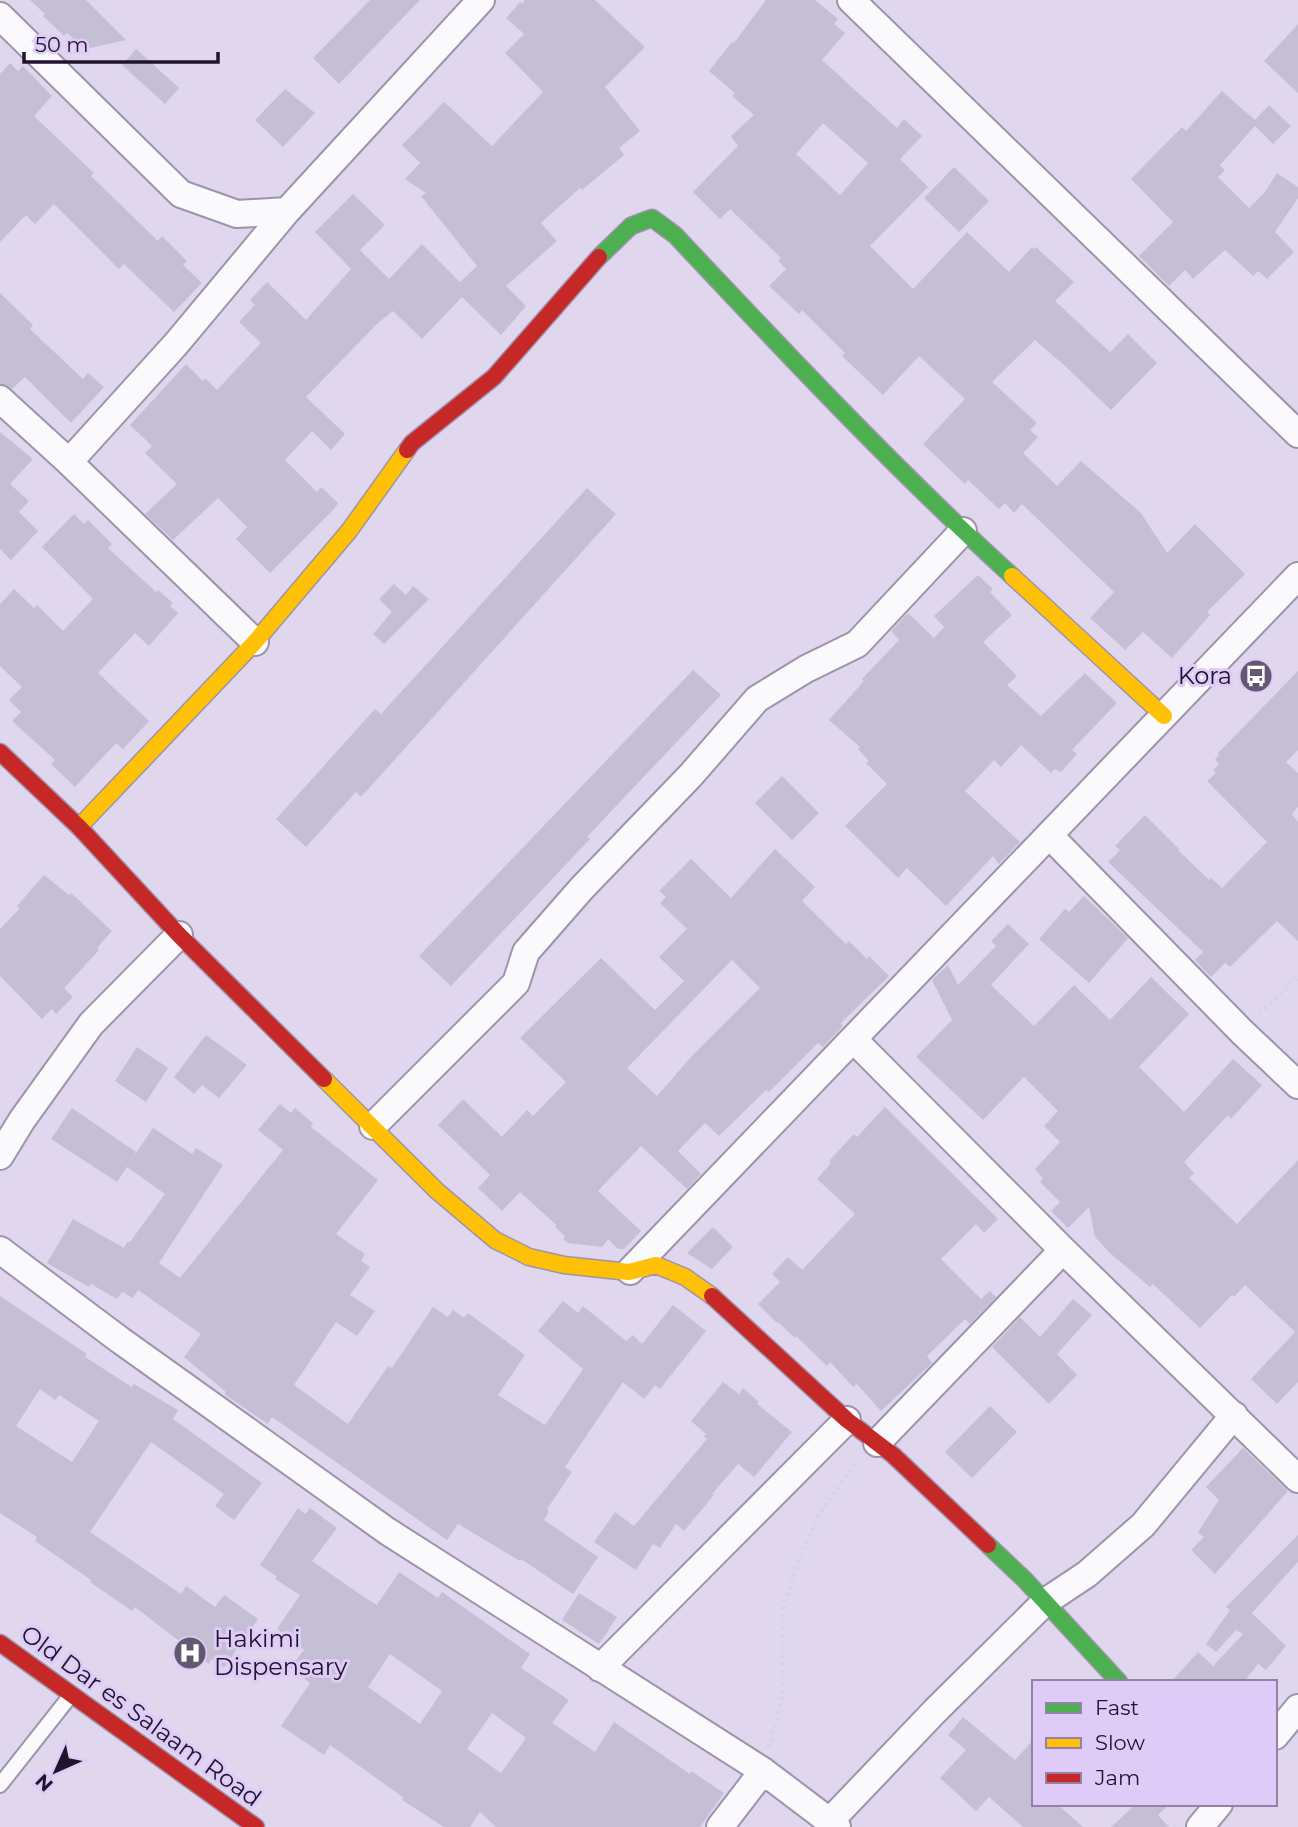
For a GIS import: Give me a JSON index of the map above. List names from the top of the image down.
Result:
{
  "streets": {
    "street": ["Old Dar es Salaam Road"]
  },
  "places": {
    "bus stop": ["Kora"],
    "hospital": ["Hakimi Dispensary"]
  },
  "legend": ["Fast", "Slow", "Jam"],
  "scale_bar": "50 m",
  "north": "bottom left"
}
